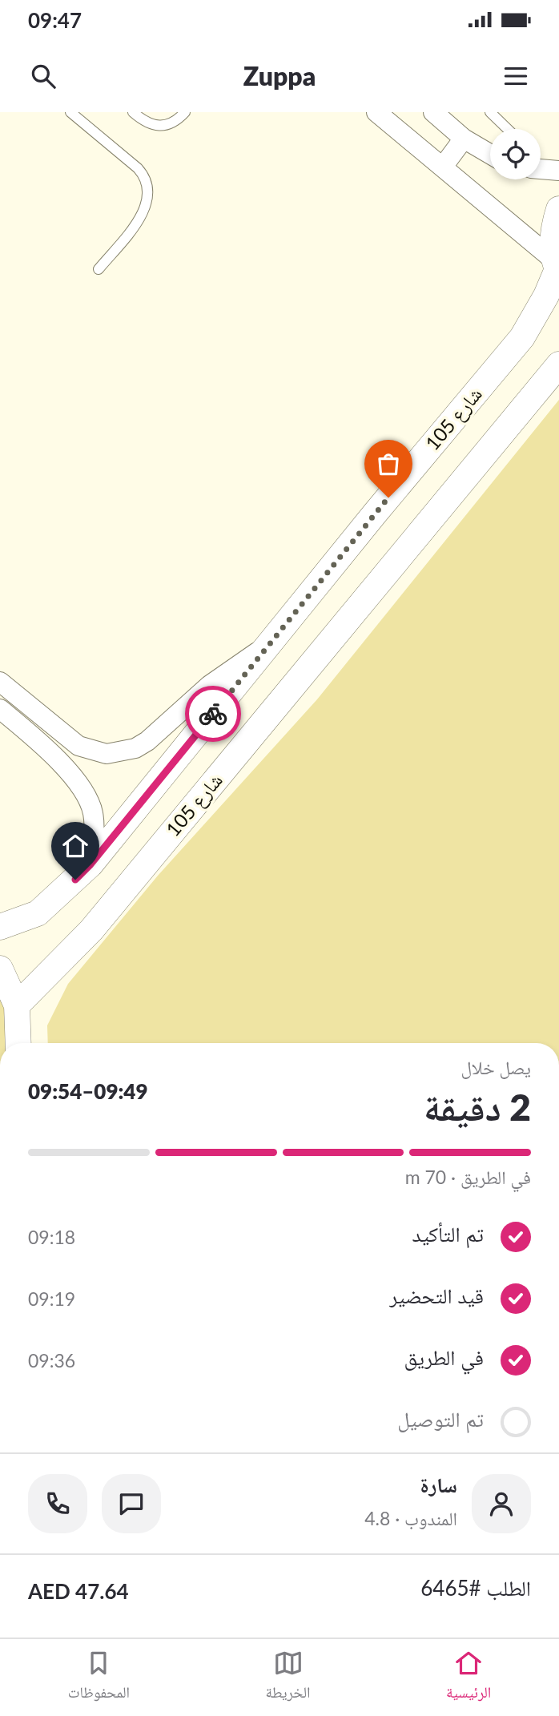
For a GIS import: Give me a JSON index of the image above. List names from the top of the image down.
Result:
{
  "streets": {
    "street": ["شارع 105"]
  },
  "page": {
    "status": "09:47",
    "header": "Zuppa",
    "heading": ["2 دقيقة", "يصل خلال", "09:49–09:54"],
    "panel": [
      "سارة",
      "المندوب · 4.8",
      "الطلب #6465",
      "AED 47.64"
    ],
    "bar": "في الطريق · 70 m",
    "list": [
      ["تم التأكيد", "09:18"],
      ["قيد التحضير", "09:19"],
      ["في الطريق", "09:36"],
      "تم التوصيل"
    ],
    "tabs": ["الرئيسية", "الخريطة", "المحفوظات"]
  }
}
